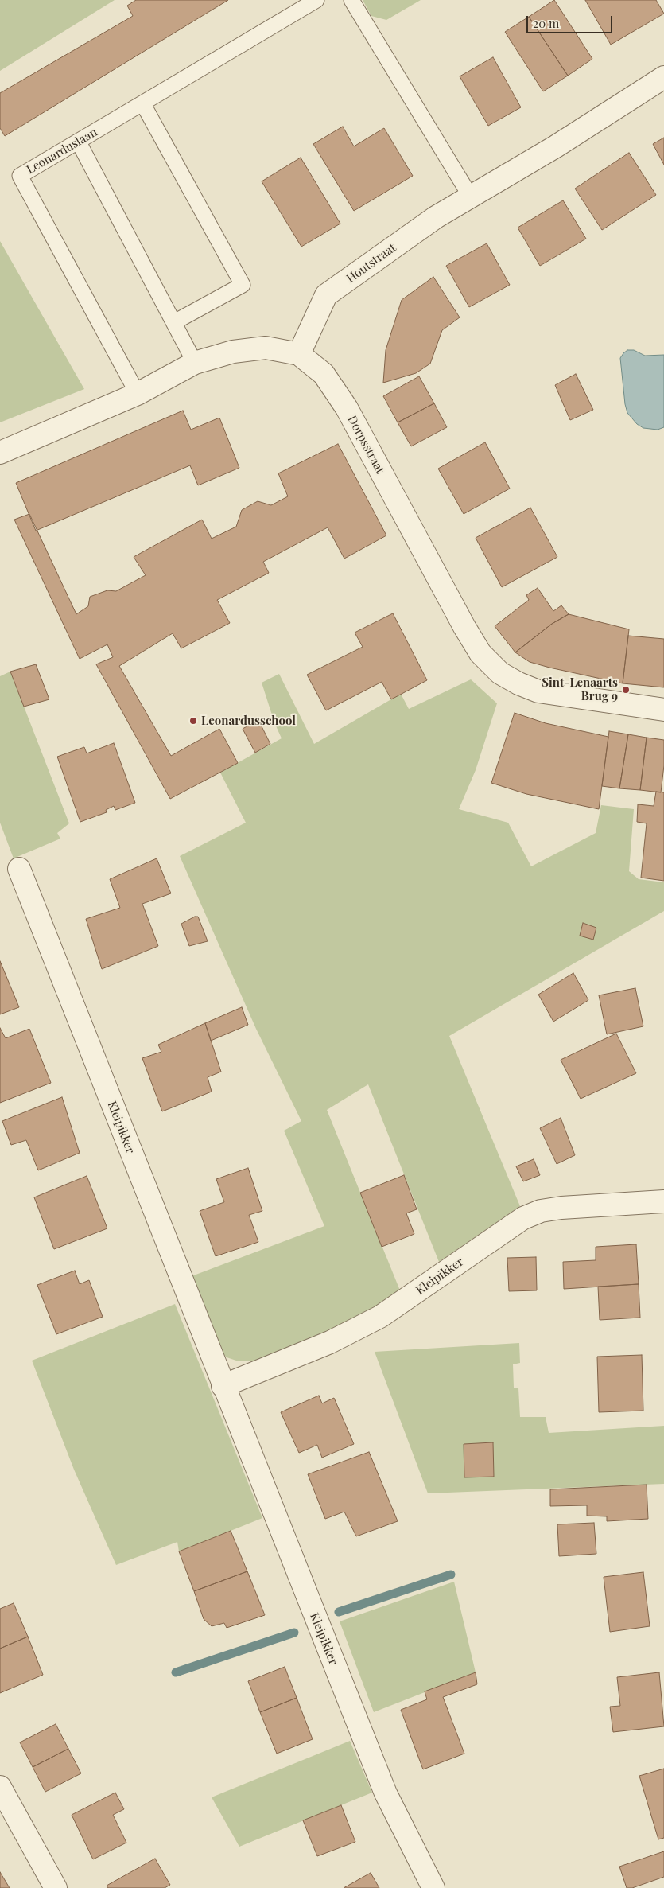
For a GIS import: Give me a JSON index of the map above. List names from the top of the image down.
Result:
{
  "streets": {
    "street": ["Houtstraat", "Dorpsstraat", "Kleipikker"],
    "lane": ["Leonarduslaan"]
  },
  "crossings": [
    ["Leonarduslaan", "Dorpsstraat"],
    ["Houtstraat", "Dorpsstraat"]
  ],
  "places": ["Sint-Lenaarts Brug 9", "Leonardusschool"],
  "scale_bar": "20 m"
}
